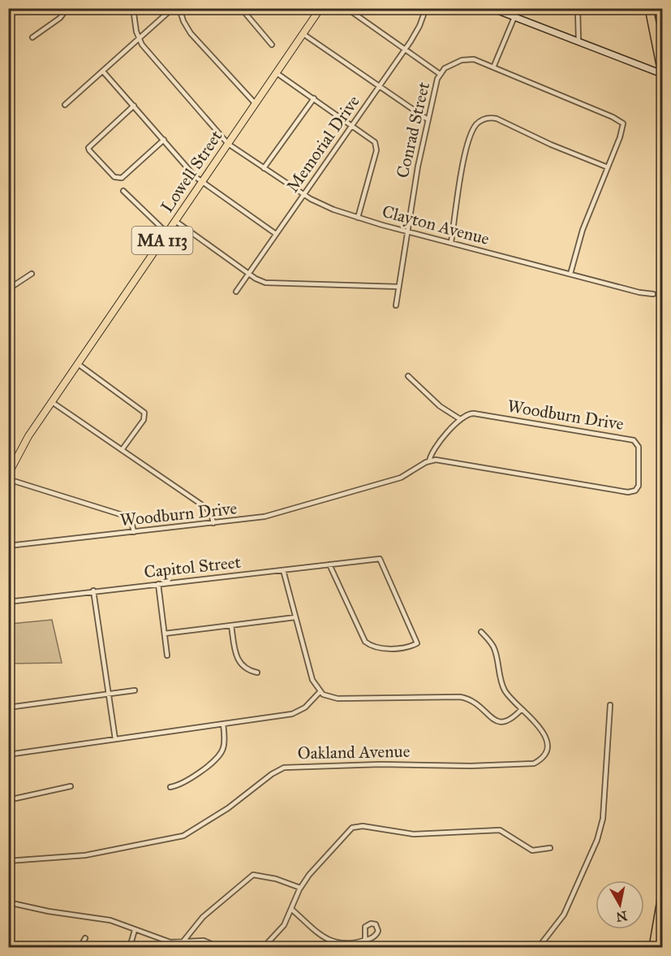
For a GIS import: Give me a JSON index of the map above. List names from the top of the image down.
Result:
{
  "streets": {
    "main road": ["Lowell Street", "MA 113"],
    "street": [
      "Conrad Street",
      "Memorial Drive",
      "Clayton Avenue",
      "Woodburn Drive",
      "Capitol Street",
      "Oakland Avenue"
    ]
  },
  "crossings": [
    ["Conrad Street", "Clayton Avenue"],
    ["Memorial Drive", "Clayton Avenue"],
    ["Lowell Street", "Clayton Avenue"]
  ],
  "north": "bottom"
}
